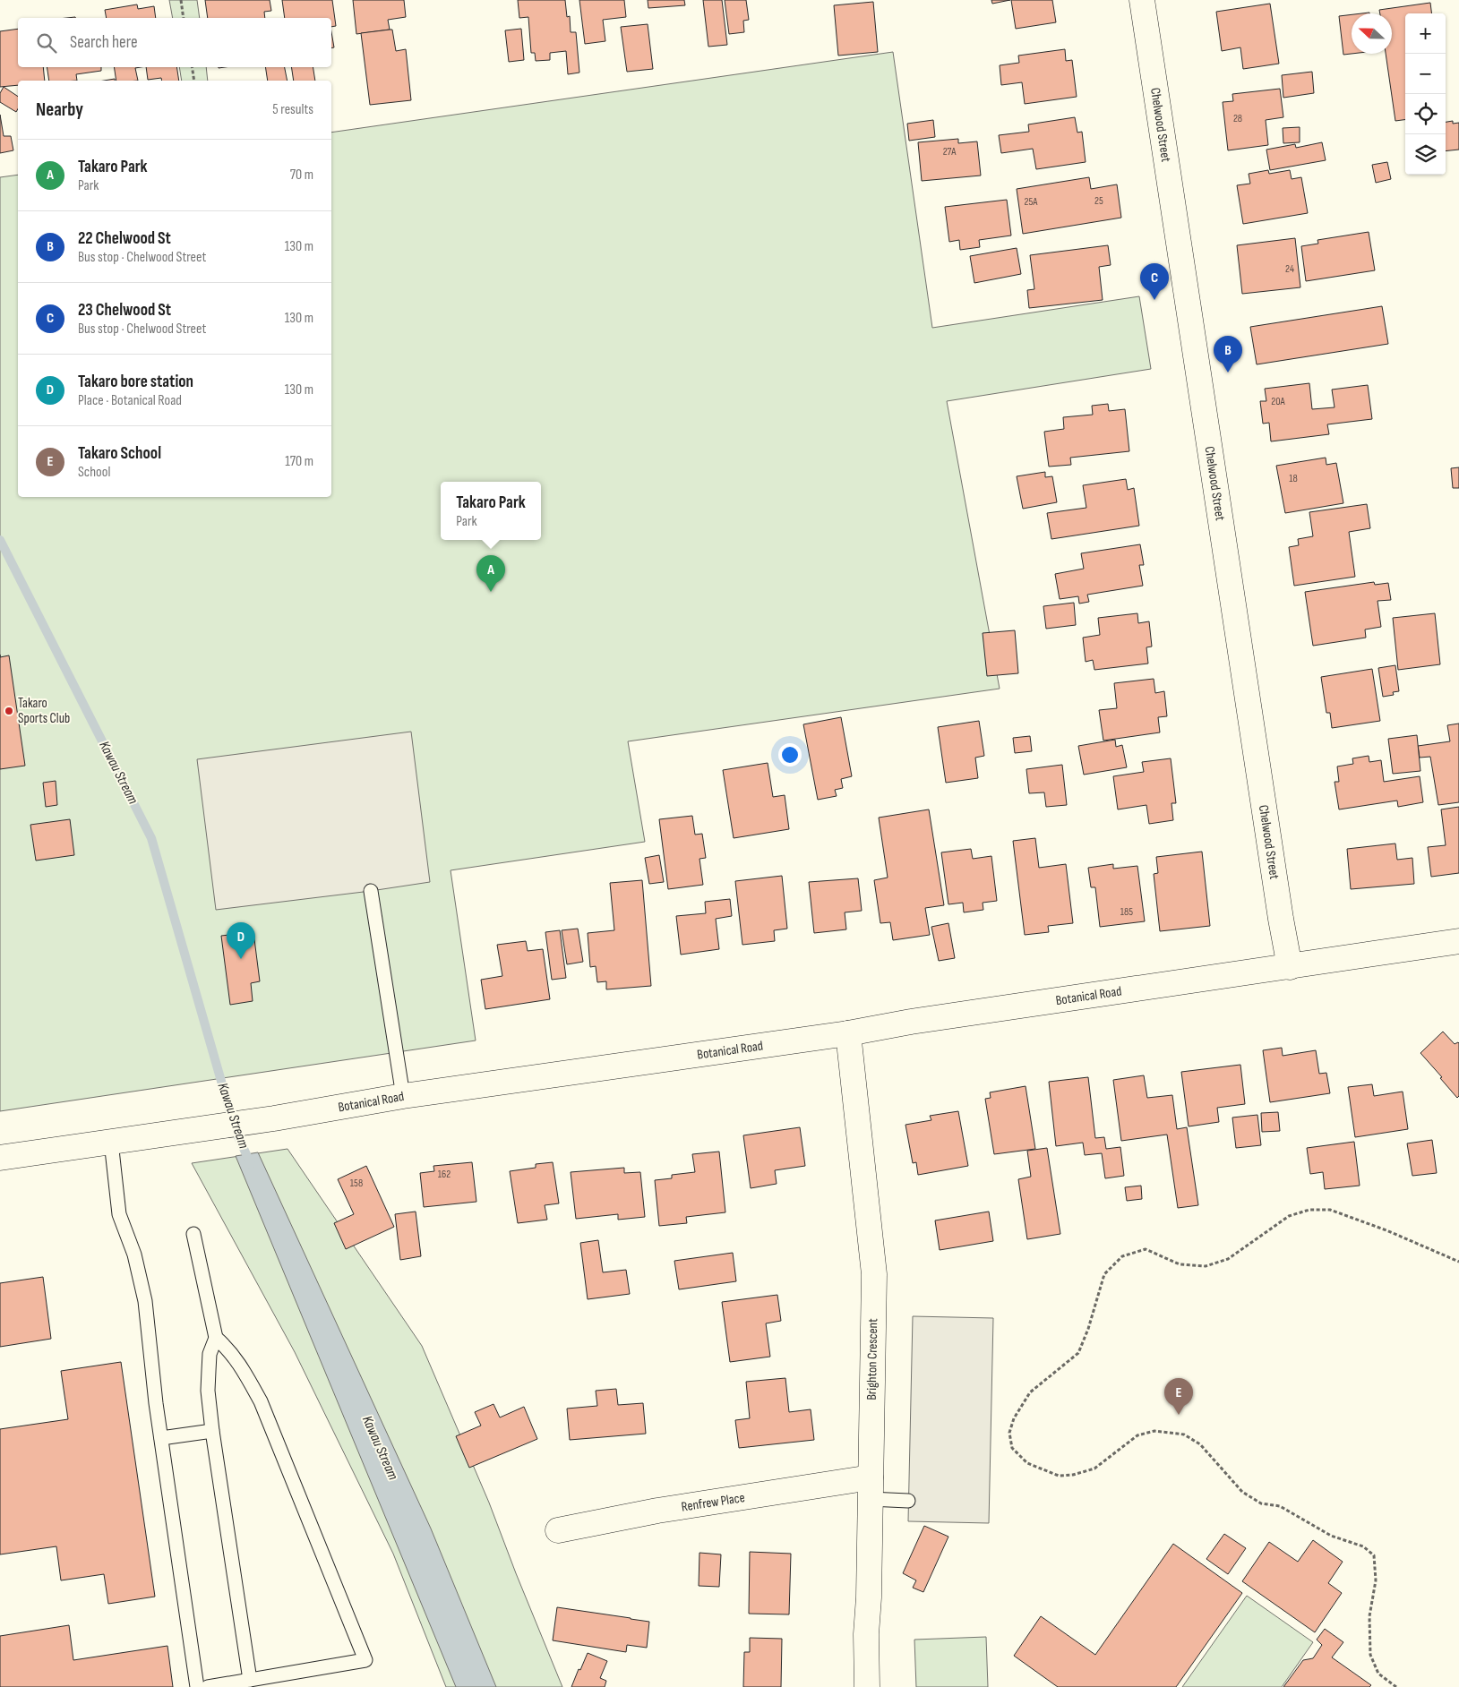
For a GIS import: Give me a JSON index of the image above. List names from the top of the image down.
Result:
{
  "streets": {
    "street": [
      "Chelwood Street",
      "Botanical Road",
      "Brighton Crescent",
      "Renfrew Place"
    ]
  },
  "crossings": [
    ["Chelwood Street", "Botanical Road"],
    ["Botanical Road", "Brighton Crescent"],
    ["Brighton Crescent", "Renfrew Place"]
  ],
  "water": ["Kawau Stream"],
  "places": ["Takaro Sports Club"],
  "house_numbers": [
    "28",
    "27A",
    "25",
    "25A",
    "24",
    "20A",
    "18",
    "185",
    "162",
    "158"
  ],
  "north": "left",
  "page": {
    "map_buttons": ["+", "−"],
    "search": "Search here",
    "heading": ["Nearby", "5 results"],
    "list": [
      {
        "mark": "A",
        "name": "Takaro Park",
        "note": "Park",
        "value": "70 m"
      },
      {
        "mark": "B",
        "name": "22 Chelwood St",
        "note": "Bus stop · Chelwood Street",
        "value": "130 m"
      },
      {
        "mark": "C",
        "name": "23 Chelwood St",
        "note": "Bus stop · Chelwood Street",
        "value": "130 m"
      },
      {
        "mark": "D",
        "name": "Takaro bore station",
        "note": "Place · Botanical Road",
        "value": "130 m"
      },
      {
        "mark": "E",
        "name": "Takaro School",
        "note": "School",
        "value": "170 m"
      }
    ],
    "pins": [
      "C",
      "B",
      "A",
      "D",
      "E"
    ],
    "popup": ["Takaro Park", "Park"]
  }
}
